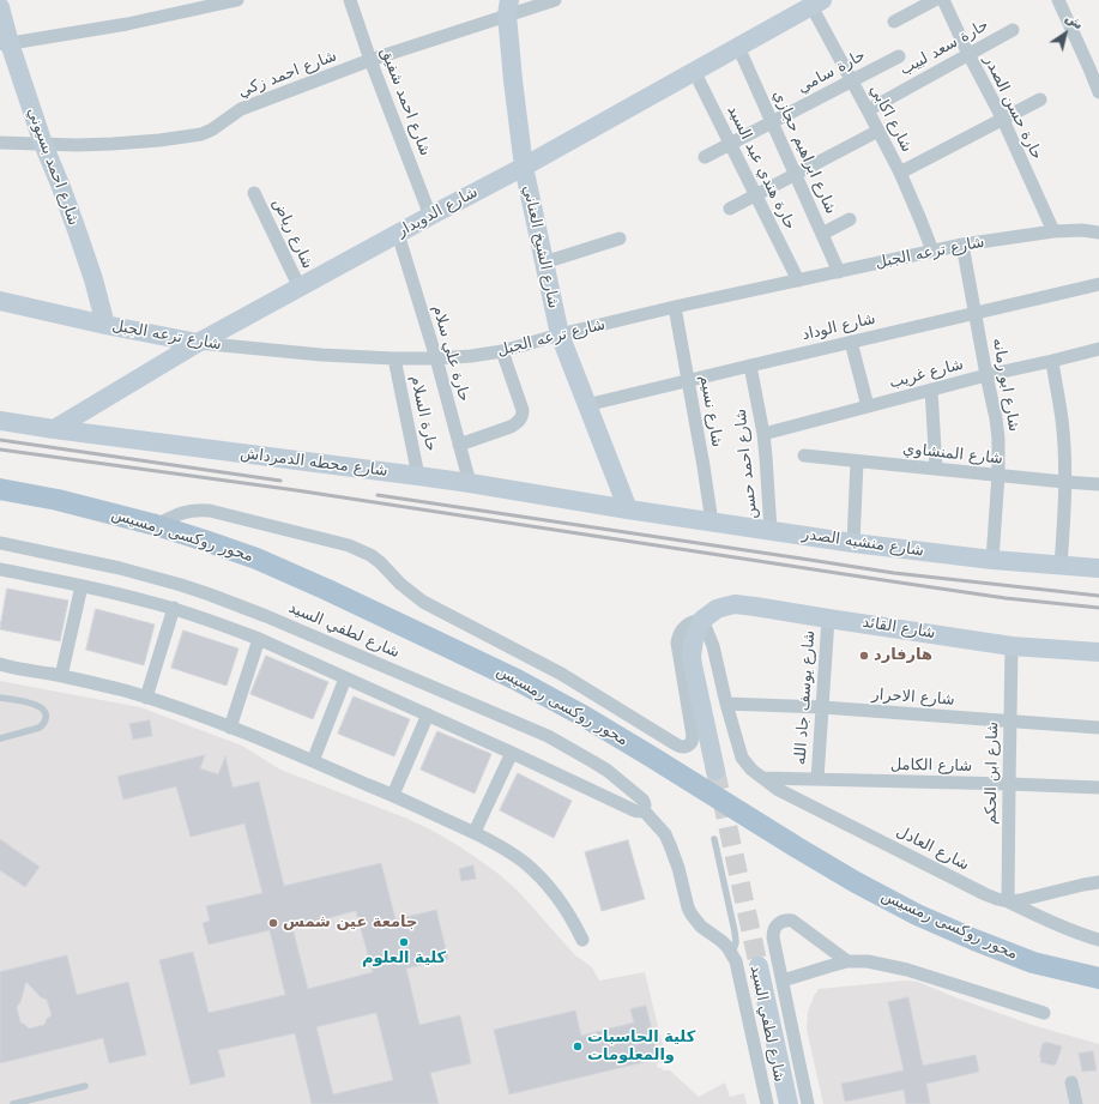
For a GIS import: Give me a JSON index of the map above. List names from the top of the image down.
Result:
{
  "streets": {
    "main road": [
      "شارع احمد بسيوني",
      "شارع الدويدار",
      "شارع الشيخ العناني",
      "شارع ترعه الجبل",
      "شارع محطه الدمرداش",
      "محور روكسى رمسيس",
      "شارع منشيه الصدر",
      "شارع القائد"
    ],
    "street": [
      "حارة سعد لبيب",
      "حارة سامي",
      "شارع احمد زكي",
      "شارع احمد شفيق",
      "حارة حسن الصدر",
      "شارع اكابي",
      "شارع ابراهيم حجازي",
      "حارة هندي عبد السيد",
      "شارع رياض",
      "شارع الوداد",
      "حارة علي سلام",
      "شارع غريب",
      "شارع ابو رمانه",
      "شارع نسيم",
      "حارة السلام",
      "شارع المنشاوي",
      "شارع احمد حسن",
      "شارع لطفي السيد",
      "شارع يوسف جاد الله",
      "شارع الاحرار",
      "شارع الكامل",
      "شارع ابن الحكم",
      "شارع العادل"
    ]
  },
  "crossings": [
    ["حارة سعد لبيب", "حارة حسن الصدر"],
    ["حارة سعد لبيب", "شارع اكابي"],
    ["حارة سامي", "شارع اكابي"],
    ["حارة سامي", "شارع ابراهيم حجازي"],
    ["حارة سامي", "حارة هندي عبد السيد"],
    ["شارع احمد زكي", "شارع احمد شفيق"],
    ["شارع احمد زكي", "شارع احمد بسيوني"],
    ["شارع احمد زكي", "شارع الشيخ العناني"],
    ["شارع احمد شفيق", "شارع الدويدار"],
    ["حارة حسن الصدر", "شارع ترعه الجبل"],
    ["شارع اكابي", "شارع الدويدار"],
    ["شارع اكابي", "شارع ترعه الجبل"],
    ["شارع ابراهيم حجازي", "شارع الدويدار"],
    ["شارع ابراهيم حجازي", "شارع ترعه الجبل"],
    ["شارع احمد بسيوني", "شارع ترعه الجبل"],
    ["حارة هندي عبد السيد", "شارع الدويدار"],
    ["حارة هندي عبد السيد", "شارع ترعه الجبل"],
    ["شارع الدويدار", "شارع رياض"],
    ["شارع الدويدار", "شارع الشيخ العناني"],
    ["شارع الدويدار", "شارع ترعه الجبل"],
    ["شارع الدويدار", "حارة علي سلام"],
    ["شارع الدويدار", "شارع محطه الدمرداش"],
    ["شارع الشيخ العناني", "شارع ترعه الجبل"],
    ["شارع الشيخ العناني", "شارع الوداد"],
    ["شارع الشيخ العناني", "شارع محطه الدمرداش"],
    ["شارع الشيخ العناني", "شارع منشيه الصدر"],
    ["شارع ترعه الجبل", "حارة علي سلام"],
    ["شارع ترعه الجبل", "شارع ابو رمانه"],
    ["شارع ترعه الجبل", "شارع نسيم"],
    ["شارع ترعه الجبل", "حارة السلام"],
    ["شارع الوداد", "شارع ابو رمانه"],
    ["شارع الوداد", "شارع نسيم"],
    ["شارع الوداد", "شارع احمد حسن"],
    ["حارة علي سلام", "شارع محطه الدمرداش"],
    ["شارع غريب", "شارع ابو رمانه"],
    ["شارع غريب", "شارع احمد حسن"],
    ["شارع ابو رمانه", "شارع المنشاوي"],
    ["شارع ابو رمانه", "شارع منشيه الصدر"],
    ["شارع نسيم", "شارع منشيه الصدر"],
    ["حارة السلام", "شارع محطه الدمرداش"],
    ["شارع محطه الدمرداش", "شارع منشيه الصدر"],
    ["شارع احمد حسن", "شارع منشيه الصدر"],
    ["شارع القائد", "شارع يوسف جاد الله"],
    ["شارع القائد", "شارع ابن الحكم"],
    ["شارع القائد", "شارع العادل"],
    ["شارع يوسف جاد الله", "شارع الاحرار"],
    ["شارع يوسف جاد الله", "شارع الكامل"],
    ["شارع الاحرار", "شارع ابن الحكم"],
    ["شارع الاحرار", "شارع العادل"],
    ["شارع الكامل", "شارع ابن الحكم"],
    ["شارع الكامل", "شارع العادل"],
    ["شارع ابن الحكم", "شارع العادل"]
  ],
  "places": [
    "هارفارد",
    "جامعة عين شمس",
    "كلية العلوم",
    "كلية الحاسبات والمعلومات"
  ],
  "north": "top right"
}
